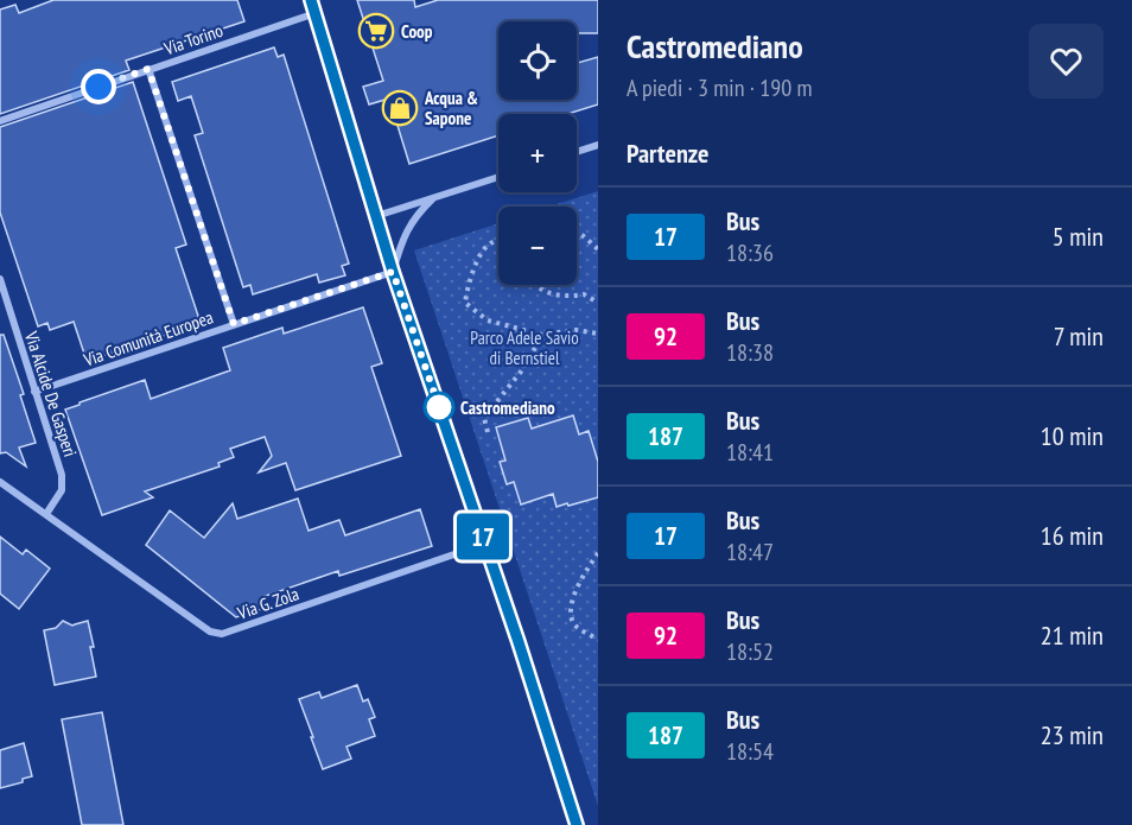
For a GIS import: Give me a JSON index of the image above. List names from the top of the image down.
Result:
{
  "streets": {
    "street": [
      "Via Torino",
      "Via Comunità Europea",
      "Via Alcide De Gasperi",
      "Via G. Zola"
    ]
  },
  "crossings": [
    ["Via Comunità Europea", "Via Alcide De Gasperi"],
    ["Via Alcide De Gasperi", "Via G. Zola"]
  ],
  "parks": ["Parco Adele Savio di Bernstiel"],
  "places": {
    "supermarket": ["Coop"],
    "shop": ["Acqua & Sapone"],
    "other": ["Castromediano"]
  },
  "lines": ["bus line 17"],
  "page": {
    "on_map": "17",
    "heading": [
      ["Castromediano", "A piedi · 3 min · 190 m"],
      "Partenze"
    ],
    "map_buttons": ["+", "−"],
    "list": [
      {
        "mark": "17",
        "name": "Bus",
        "note": "18:36",
        "value": "5 min"
      },
      {
        "mark": "92",
        "name": "Bus",
        "note": "18:38",
        "value": "7 min"
      },
      {
        "mark": "187",
        "name": "Bus",
        "note": "18:41",
        "value": "10 min"
      },
      {
        "mark": "17",
        "name": "Bus",
        "note": "18:47",
        "value": "16 min"
      },
      {
        "mark": "92",
        "name": "Bus",
        "note": "18:52",
        "value": "21 min"
      },
      {
        "mark": "187",
        "name": "Bus",
        "note": "18:54",
        "value": "23 min"
      }
    ]
  }
}
